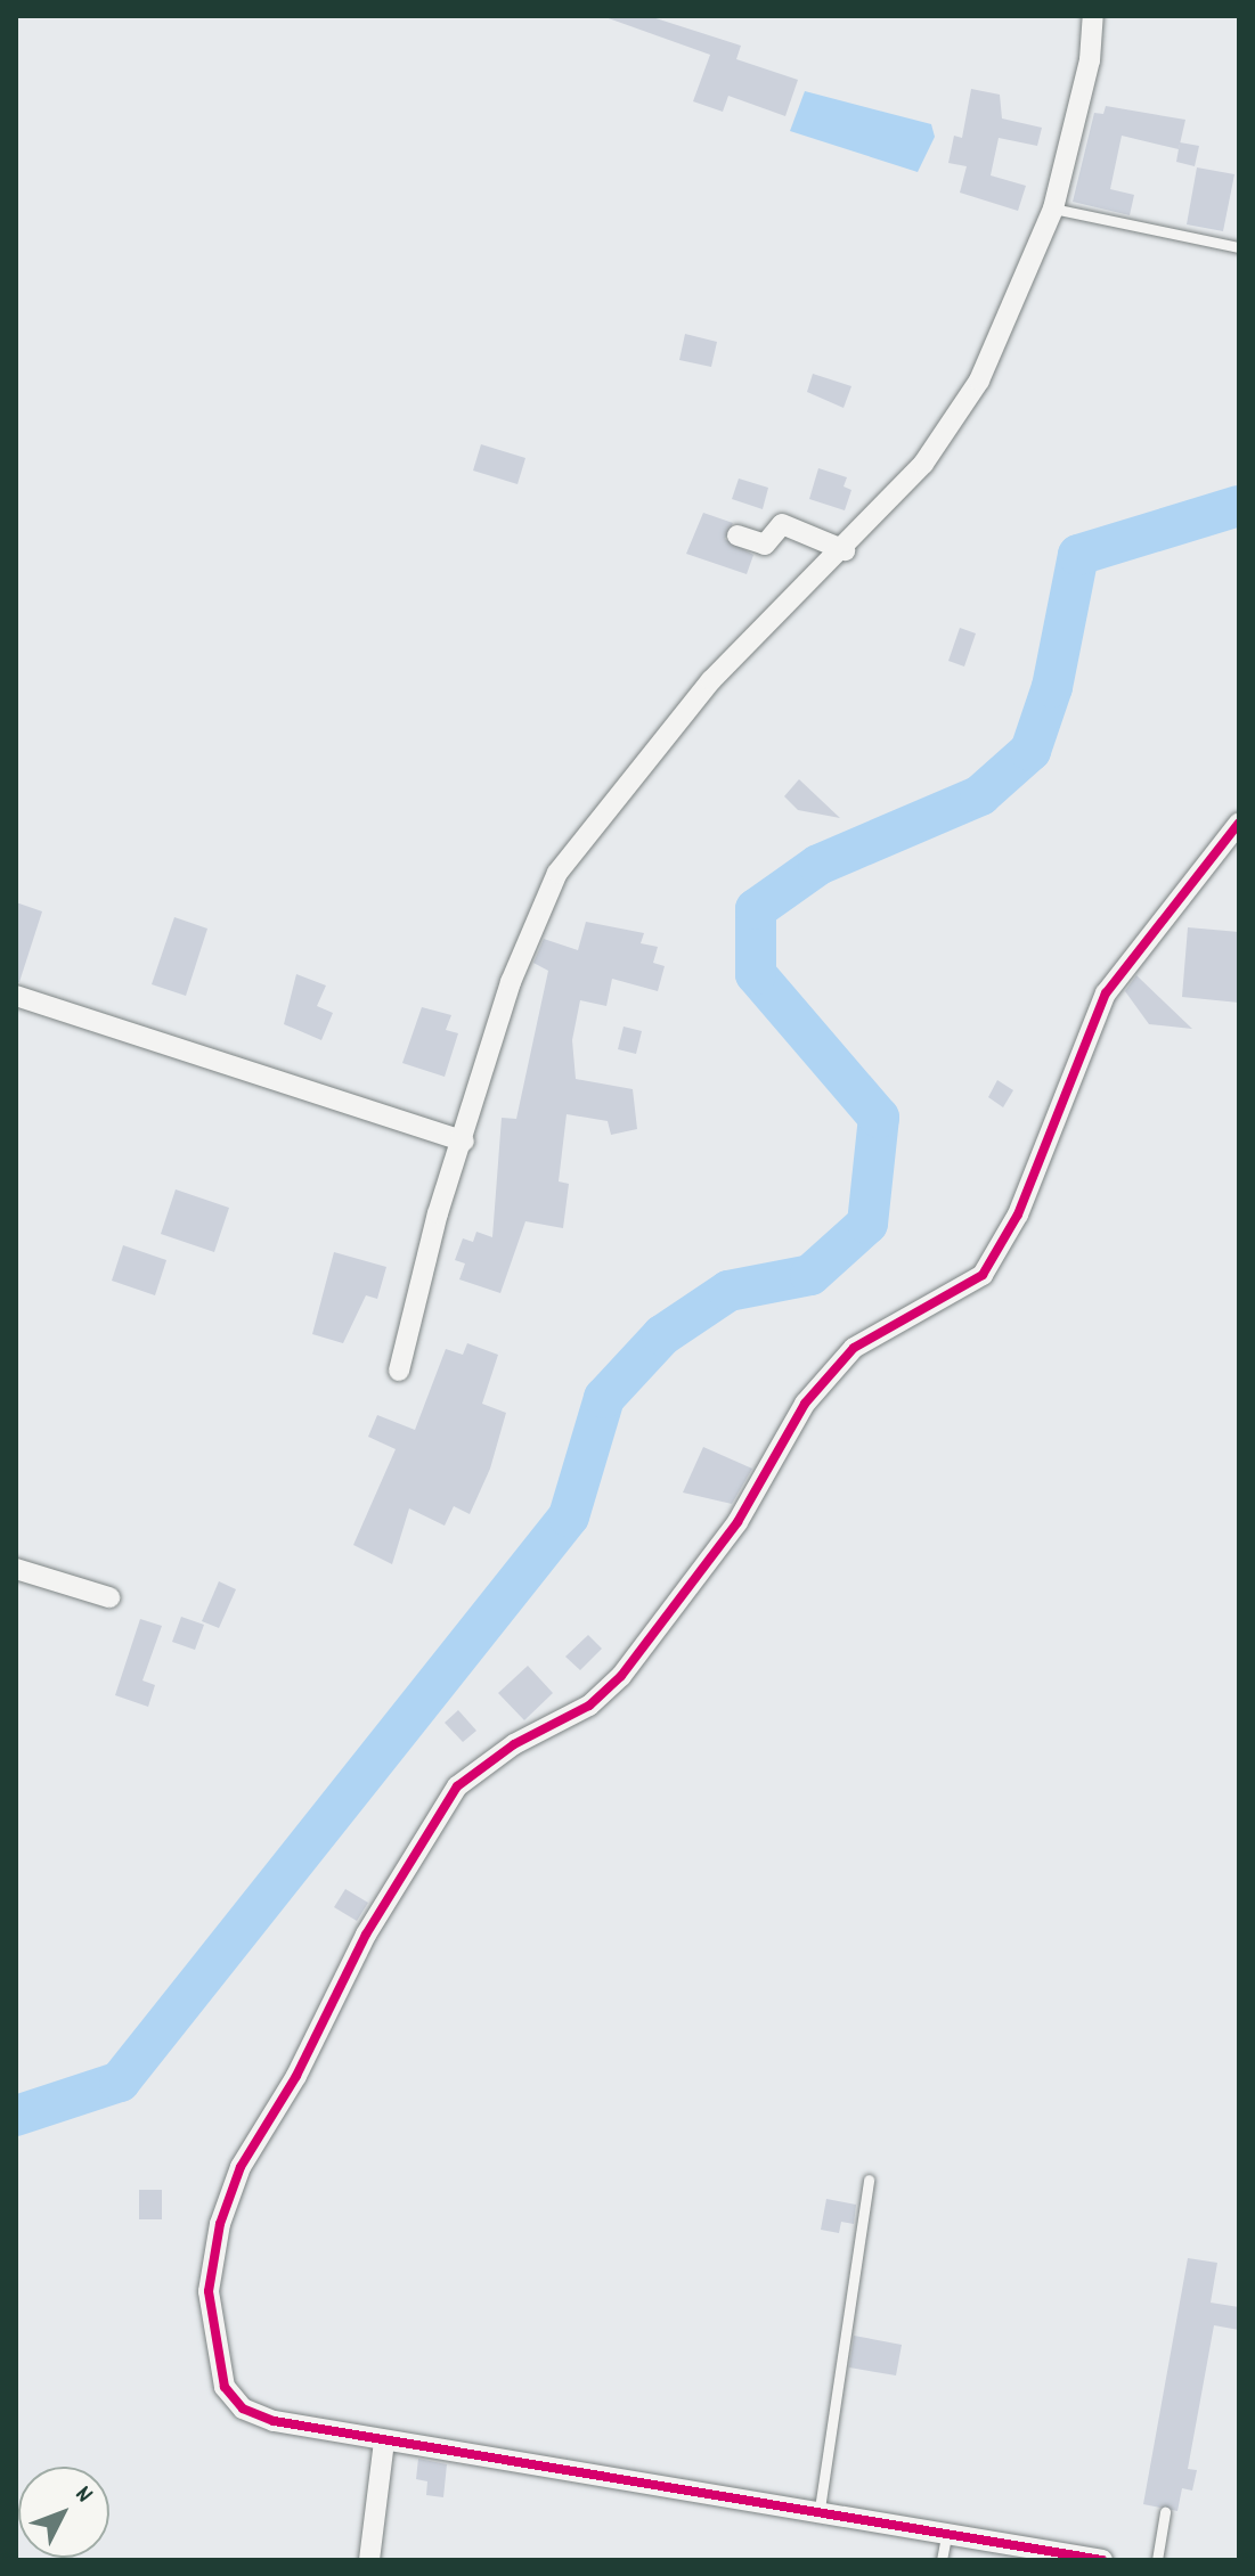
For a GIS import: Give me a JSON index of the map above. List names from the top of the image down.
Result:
{
  "north": "top right"
}
